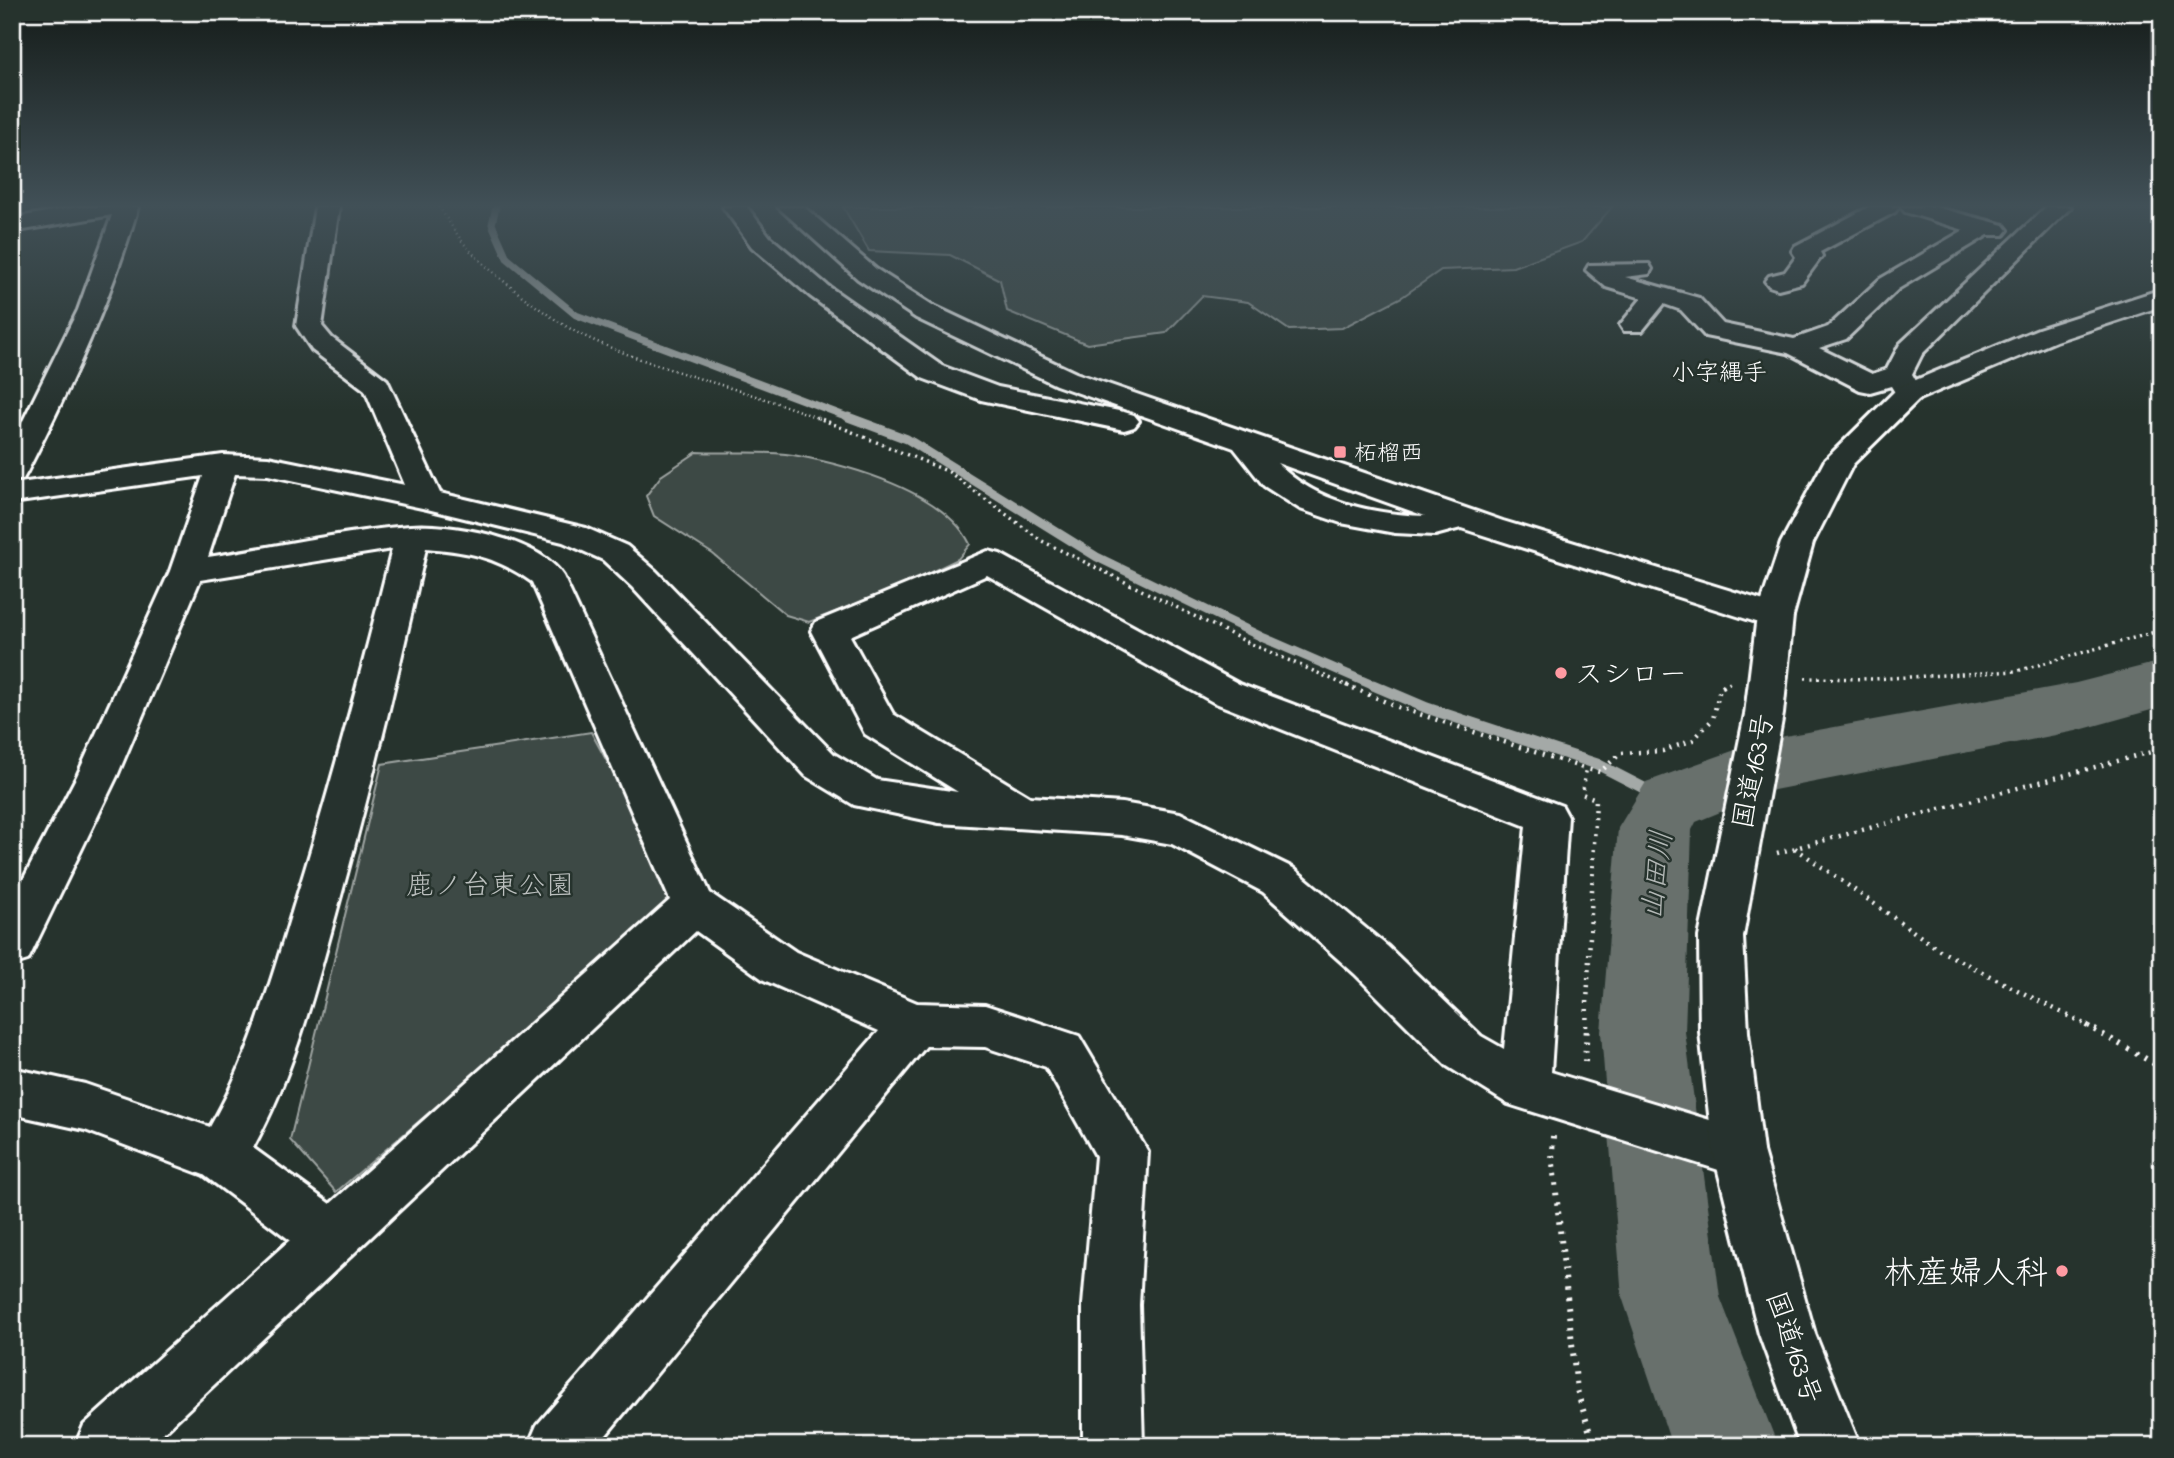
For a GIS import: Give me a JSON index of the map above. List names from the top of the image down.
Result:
{
  "streets": {
    "main road": ["国道163号"]
  },
  "districts": ["小字縄手"],
  "water": ["山田川"],
  "parks": ["鹿ノ台東公園"],
  "places": {
    "transit": ["柘榴西"],
    "other": ["スシロー", "林産婦人科"]
  }
}
